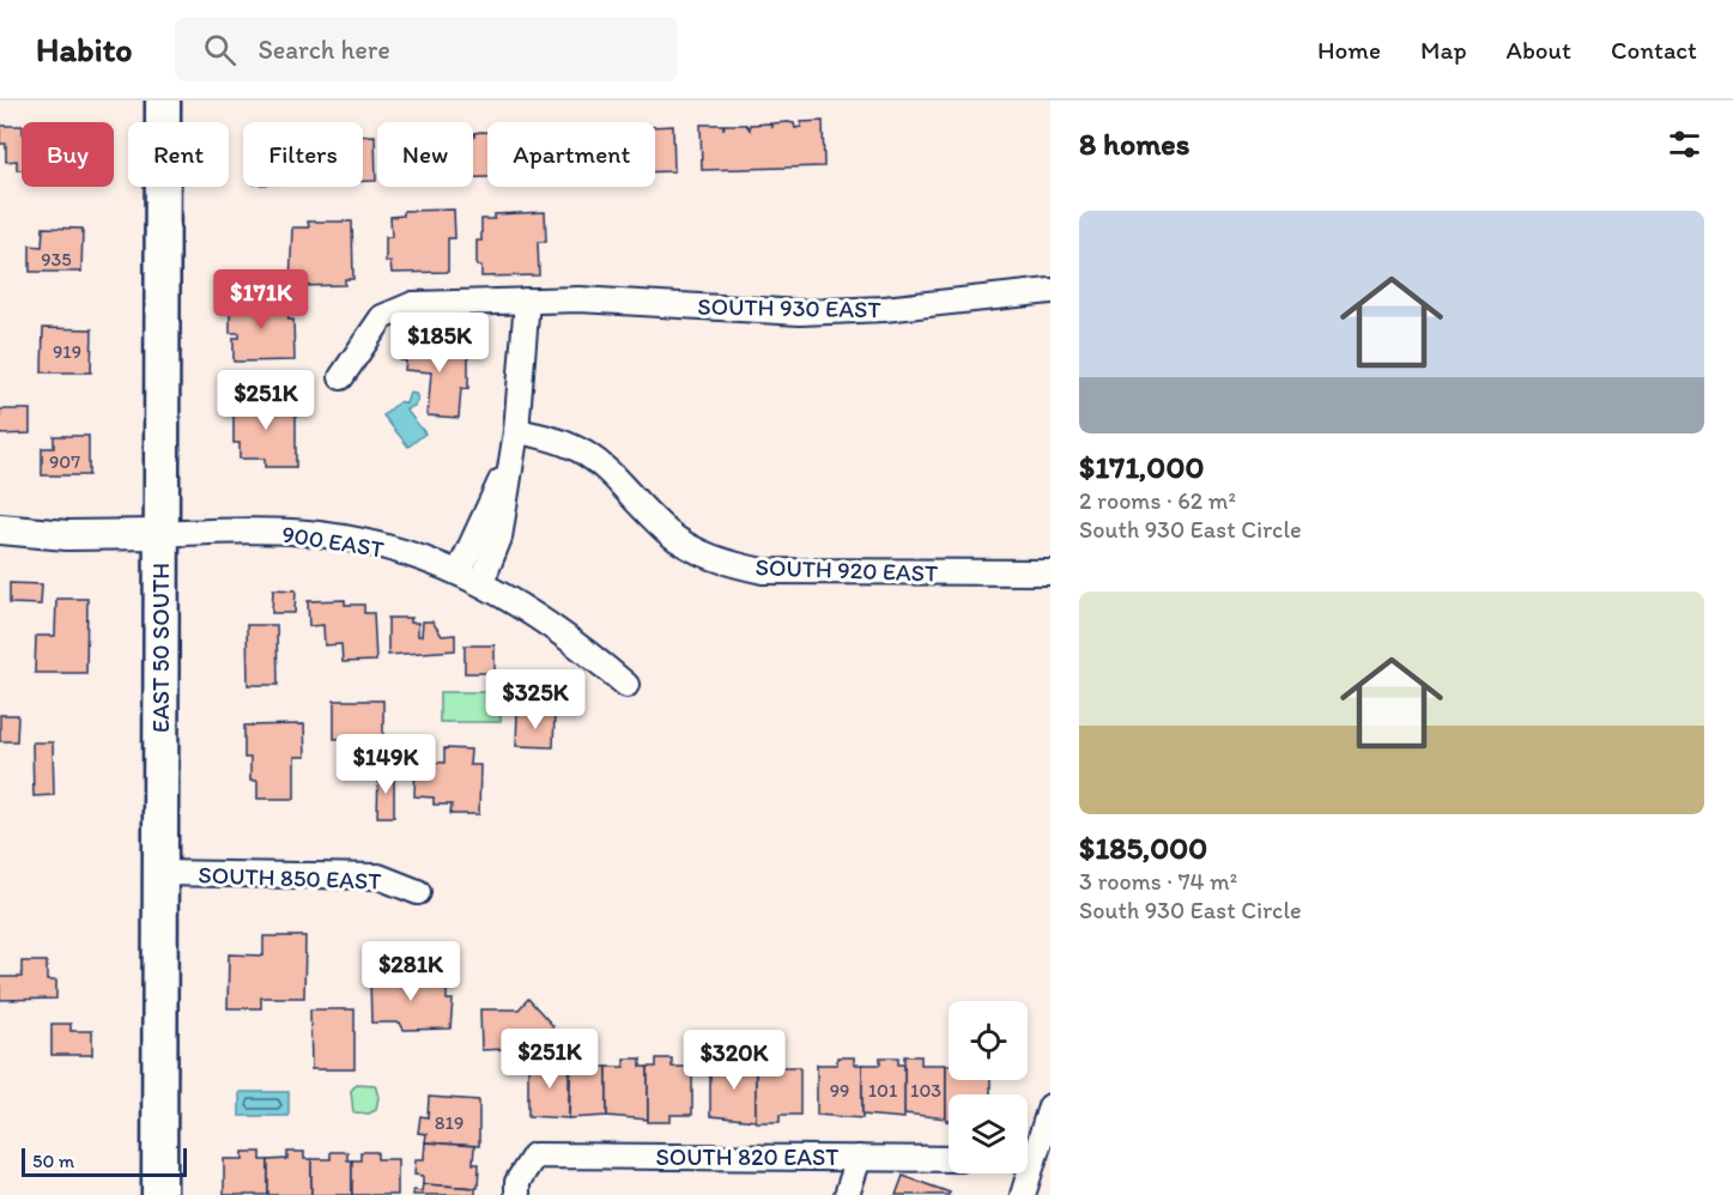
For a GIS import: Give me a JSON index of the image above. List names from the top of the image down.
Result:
{
  "streets": {
    "main road": ["EAST 50 SOUTH"],
    "street": [
      "SOUTH 930 EAST",
      "900 EAST",
      "SOUTH 920 EAST",
      "SOUTH 850 EAST",
      "SOUTH 820 EAST"
    ]
  },
  "crossings": [
    ["900 EAST", "EAST 50 SOUTH"],
    ["EAST 50 SOUTH", "SOUTH 850 EAST"]
  ],
  "house_numbers": [
    "935",
    "919",
    "907",
    "99",
    "101",
    "103",
    "819"
  ],
  "scale_bar": "50 m",
  "page": {
    "header": "Habito",
    "search": "Search here",
    "nav": [
      "Home",
      "Map",
      "About",
      "Contact"
    ],
    "heading": "8 homes",
    "chip": [
      "Buy",
      "Rent",
      "Filters",
      "New",
      "Apartment"
    ],
    "list": [
      {
        "name": "$171,000",
        "note": "2 rooms · 62 m² · South 930 East Circle"
      },
      {
        "name": "$185,000",
        "note": "3 rooms · 74 m² · South 930 East Circle"
      }
    ],
    "price": [
      "$171K",
      "$185K",
      "$251K",
      "$325K",
      "$149K",
      "$281K",
      "$251K",
      "$320K"
    ],
    "scale": "50 m"
  }
}
